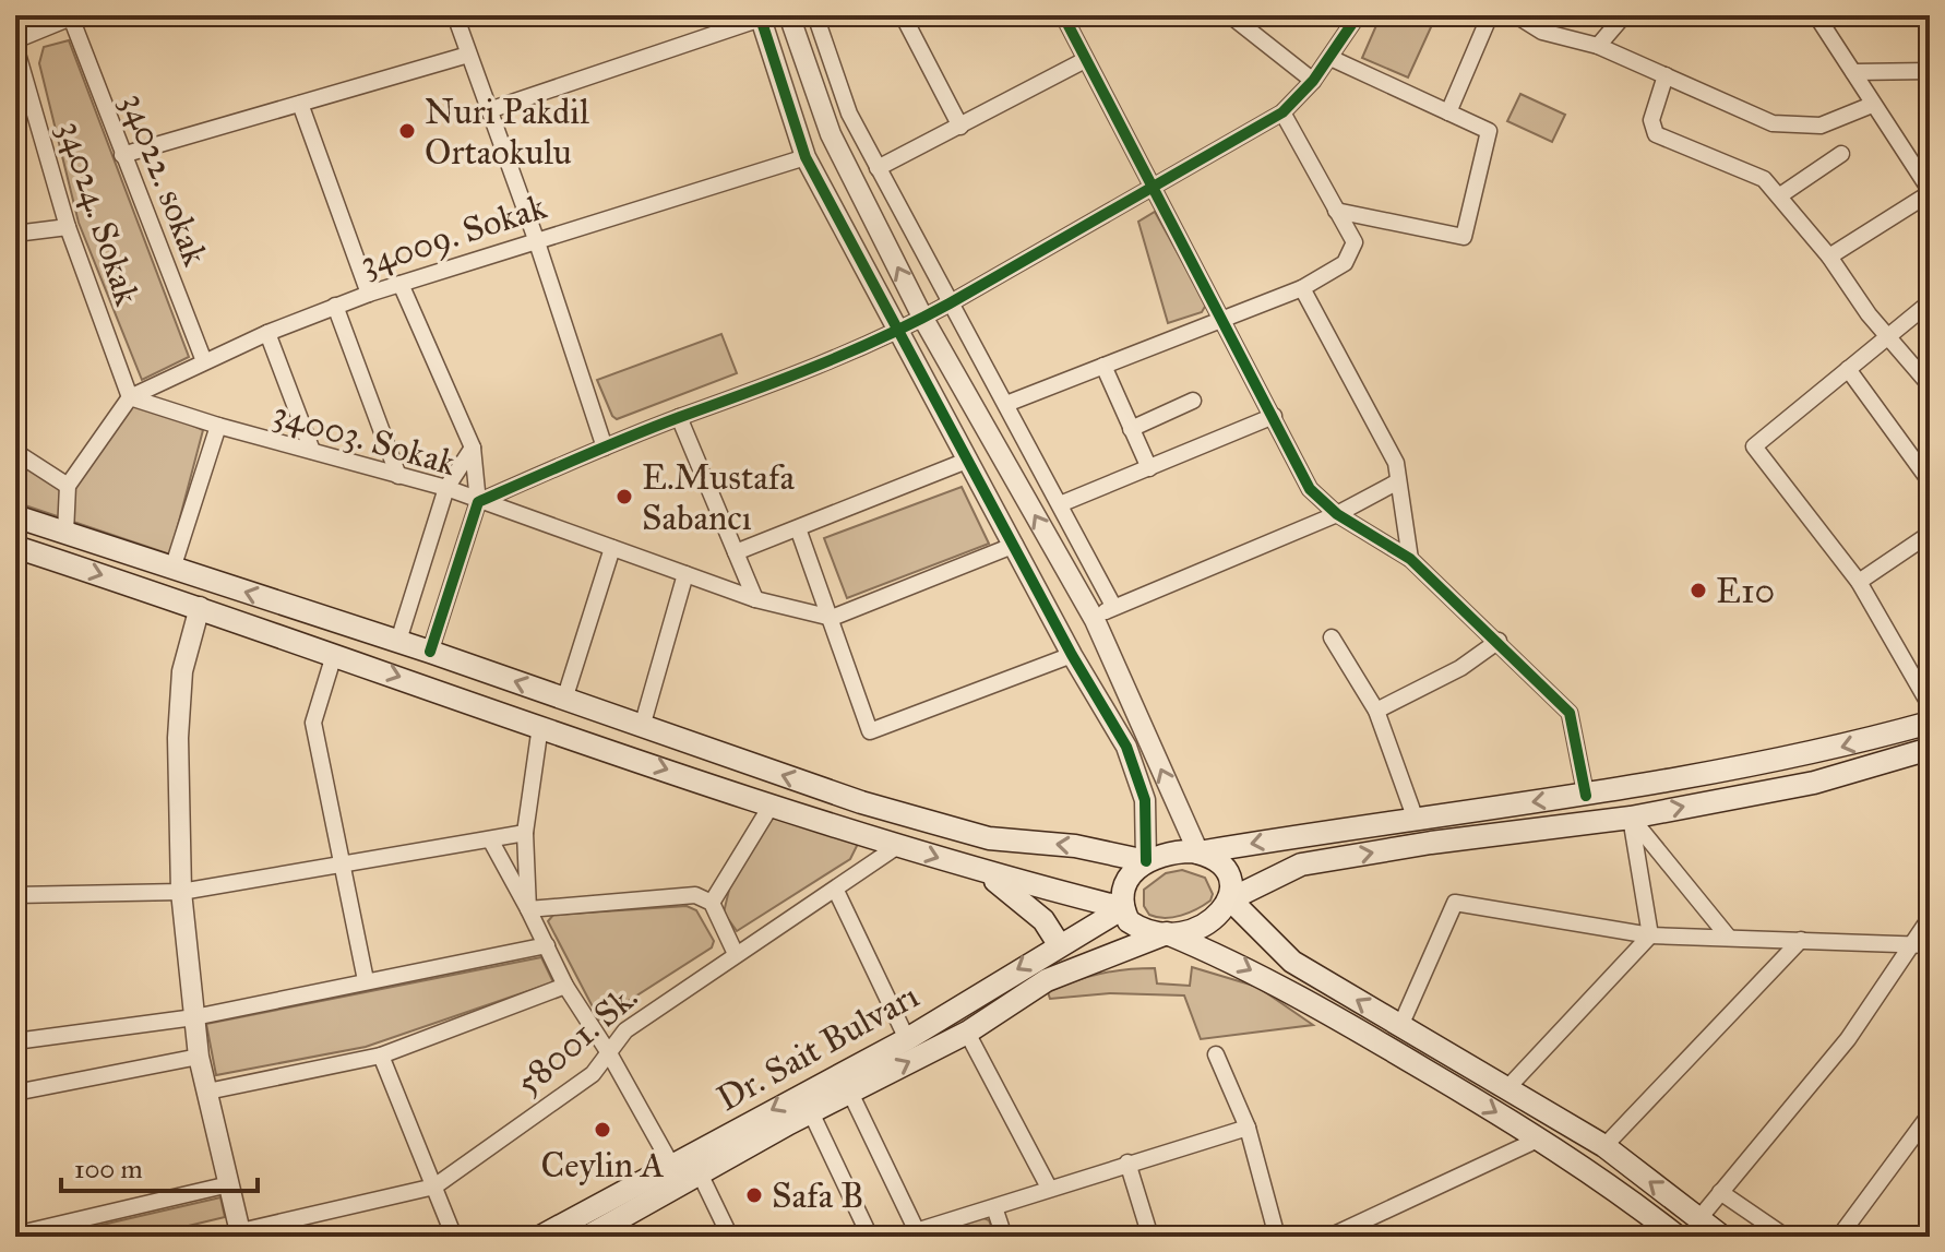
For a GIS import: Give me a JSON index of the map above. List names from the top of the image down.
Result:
{
  "streets": {
    "main road": ["Dr. Sait Bulvarı"],
    "street": [
      "34022. sokak",
      "34024. Sokak",
      "34009. Sokak",
      "34003. Sokak",
      "58001. Sk."
    ]
  },
  "crossings": [
    ["34022. sokak", "34009. Sokak"],
    ["34024. Sokak", "34009. Sokak"],
    ["34024. Sokak", "34003. Sokak"],
    ["34009. Sokak", "34003. Sokak"]
  ],
  "places": [
    "Nuri Pakdil Ortaokulu",
    "E.Mustafa Sabancı",
    "E10",
    "Ceylin A",
    "Safa B"
  ],
  "scale_bar": "100 m"
}
